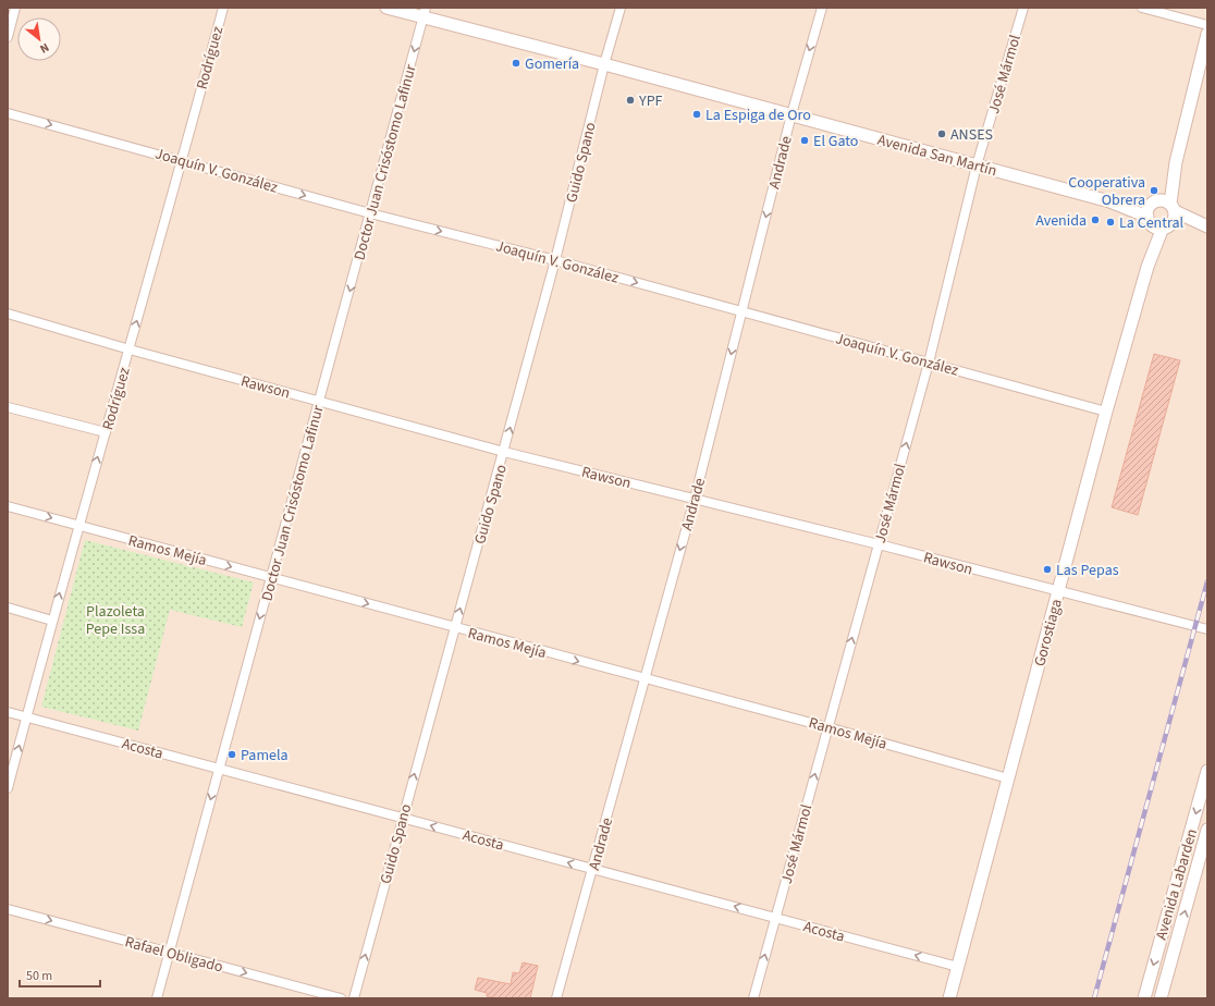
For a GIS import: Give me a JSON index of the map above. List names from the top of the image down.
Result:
{
  "streets": {
    "main road": ["Avenida San Martín", "Gorostiaga", "Avenida Labarden"],
    "street": [
      "Rodríguez",
      "José Mármol",
      "Doctor Juan Crisóstomo Lafinur",
      "Guido Spano",
      "Andrade",
      "Joaquín V. González",
      "Rawson",
      "Ramos Mejía",
      "Acosta",
      "Rafael Obligado"
    ]
  },
  "crossings": [
    ["Rodríguez", "Joaquín V. González"],
    ["Rodríguez", "Rawson"],
    ["Rodríguez", "Ramos Mejía"],
    ["Rodríguez", "Acosta"],
    ["José Mármol", "Avenida San Martín"],
    ["José Mármol", "Joaquín V. González"],
    ["José Mármol", "Rawson"],
    ["José Mármol", "Ramos Mejía"],
    ["José Mármol", "Acosta"],
    ["Avenida San Martín", "Doctor Juan Crisóstomo Lafinur"],
    ["Avenida San Martín", "Guido Spano"],
    ["Avenida San Martín", "Andrade"],
    ["Avenida San Martín", "Gorostiaga"],
    ["Doctor Juan Crisóstomo Lafinur", "Joaquín V. González"],
    ["Doctor Juan Crisóstomo Lafinur", "Rawson"],
    ["Doctor Juan Crisóstomo Lafinur", "Ramos Mejía"],
    ["Doctor Juan Crisóstomo Lafinur", "Acosta"],
    ["Doctor Juan Crisóstomo Lafinur", "Rafael Obligado"],
    ["Guido Spano", "Joaquín V. González"],
    ["Guido Spano", "Rawson"],
    ["Guido Spano", "Ramos Mejía"],
    ["Guido Spano", "Acosta"],
    ["Andrade", "Joaquín V. González"],
    ["Andrade", "Rawson"],
    ["Andrade", "Ramos Mejía"],
    ["Andrade", "Acosta"],
    ["Joaquín V. González", "Gorostiaga"],
    ["Rawson", "Gorostiaga"],
    ["Ramos Mejía", "Gorostiaga"],
    ["Gorostiaga", "Acosta"]
  ],
  "one_way": [
    "Rodríguez",
    "José Mármol",
    "Doctor Juan Crisóstomo Lafinur",
    "Guido Spano",
    "Andrade",
    "Joaquín V. González",
    "Ramos Mejía",
    "Acosta",
    "Rafael Obligado"
  ],
  "parks": ["Plazoleta Pepe Issa"],
  "places": [
    "Gomería",
    "YPF",
    "La Espiga de Oro",
    "ANSES",
    "El Gato",
    "Cooperativa Obrera",
    "Avenida",
    "La Central",
    "Las Pepas",
    "Pamela"
  ],
  "scale_bar": "50 m",
  "north": "bottom right"
}
